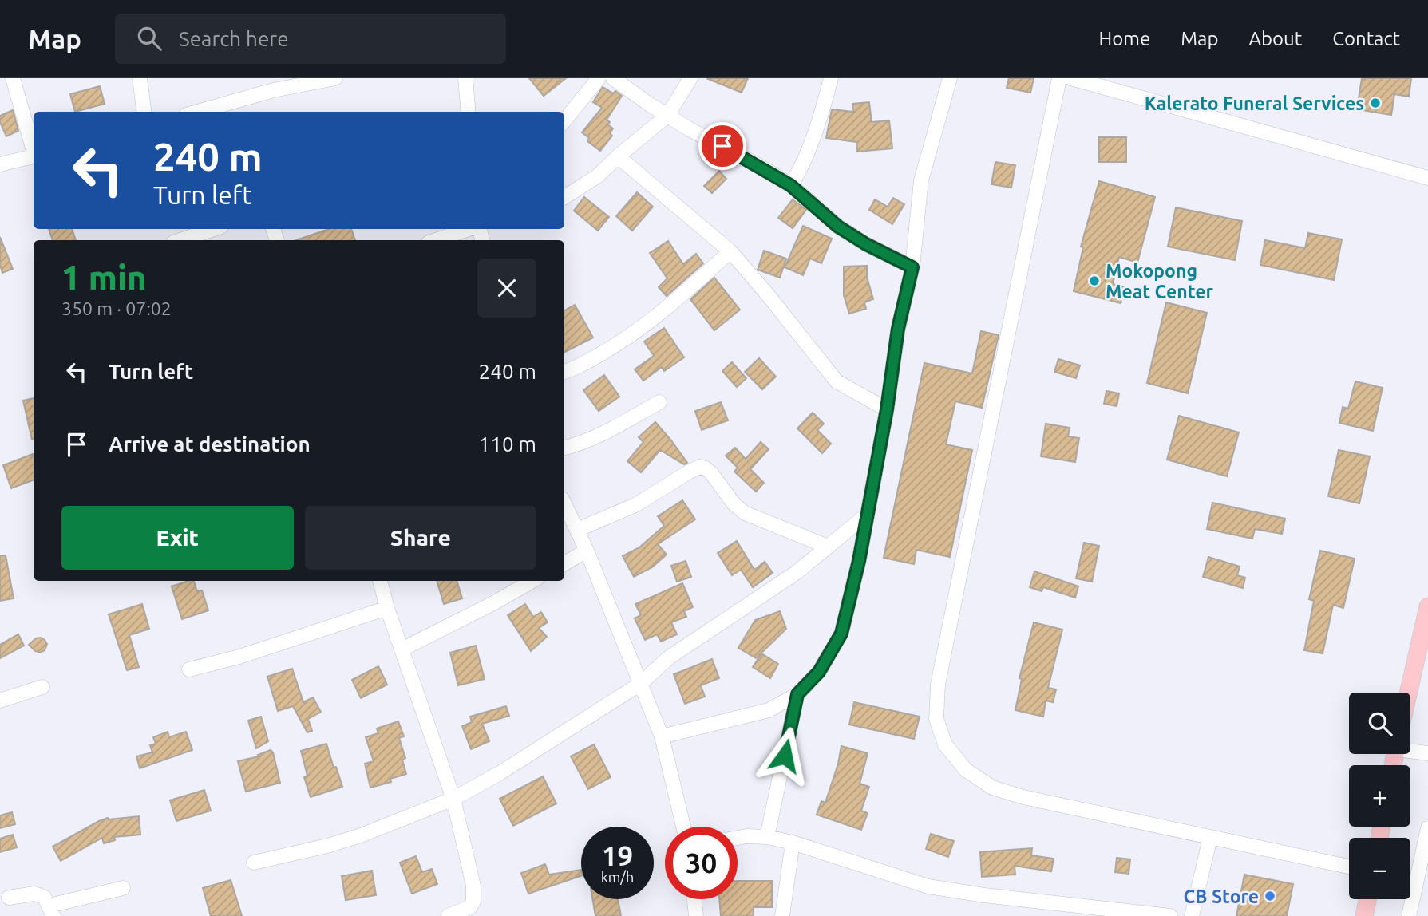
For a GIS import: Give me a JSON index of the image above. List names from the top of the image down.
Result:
{
  "places": ["Kalerato Funeral Services", "Mokopong Meat Center", "CB Store"],
  "page": {
    "header": "Map",
    "search": "Search here",
    "nav": [
      "Home",
      "Map",
      "About",
      "Contact"
    ],
    "turn": ["240 m", "Turn left"],
    "heading": ["1 min", "350 m · 07:02"],
    "list": [
      {
        "name": "Turn left",
        "value": "240 m"
      },
      {
        "name": "Arrive at destination",
        "value": "110 m"
      }
    ],
    "buttons": ["Exit", "Share"],
    "map_buttons": ["+", "−"],
    "speed": "19 km/h",
    "limit": "30"
  }
}
